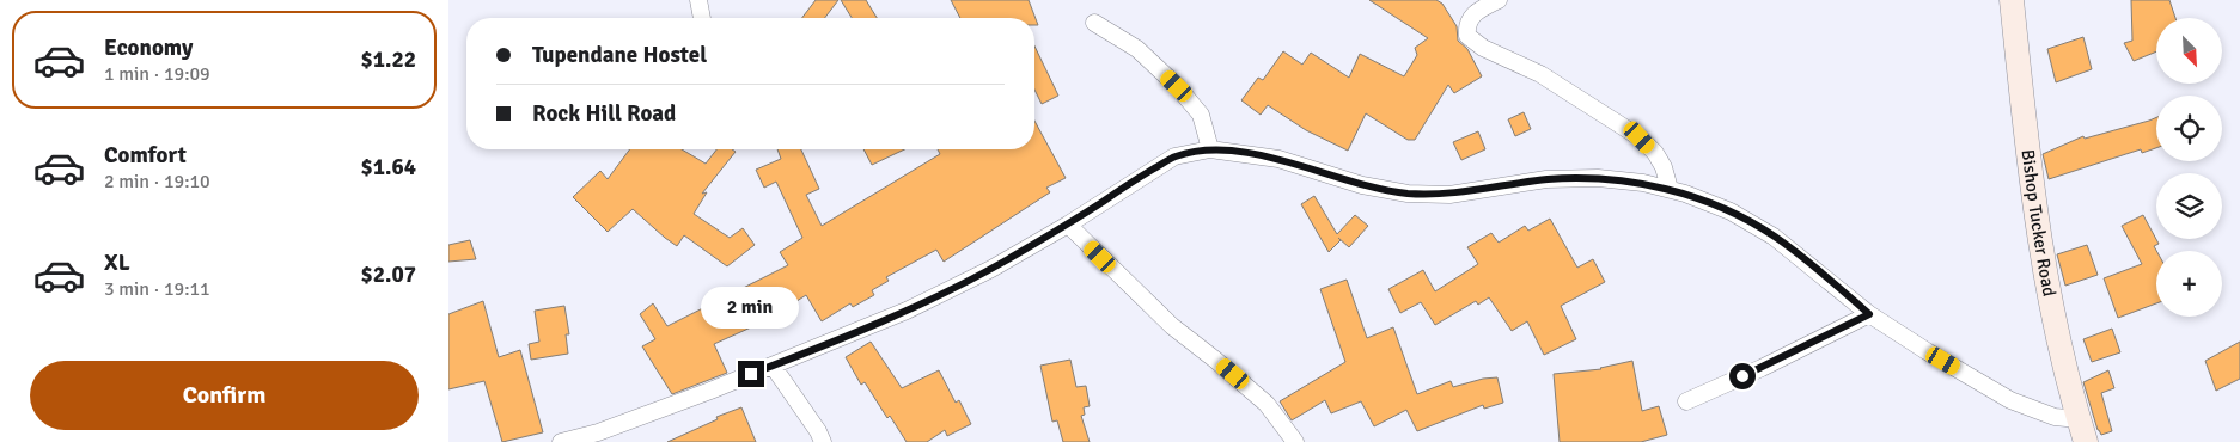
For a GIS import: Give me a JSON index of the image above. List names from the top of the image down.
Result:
{
  "streets": {
    "main road": ["Bishop Tucker Road"]
  },
  "north": "bottom right",
  "page": {
    "list": [
      {
        "name": "Economy",
        "note": "1 min · 19:09",
        "value": "$1.22"
      },
      {
        "name": "Comfort",
        "note": "2 min · 19:10",
        "value": "$1.64"
      },
      {
        "name": "XL",
        "note": "3 min · 19:11",
        "value": "$2.07"
      }
    ],
    "map_buttons": "+",
    "banner": ["Tupendane Hostel", "Rock Hill Road"],
    "bubble": "2 min",
    "buttons": "Confirm"
  }
}
